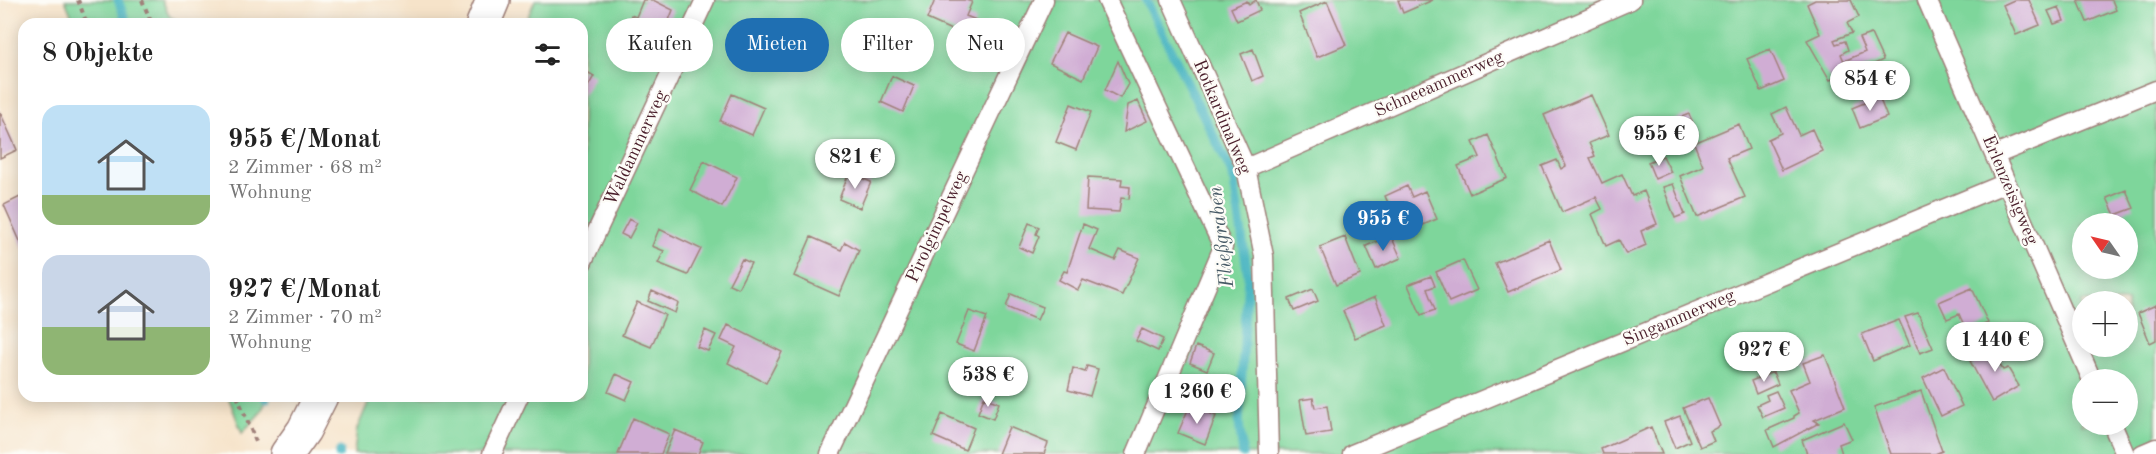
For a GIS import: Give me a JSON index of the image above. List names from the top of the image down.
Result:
{
  "streets": {
    "lane": [
      "Schneeammerweg",
      "Rotkardinalweg",
      "Waldammerweg",
      "Erlenzeisigweg",
      "Pirolgimpelweg",
      "Singammerweg"
    ]
  },
  "crossings": [
    ["Schneeammerweg", "Rotkardinalweg"],
    ["Erlenzeisigweg", "Singammerweg"]
  ],
  "water": ["Fließgraben"],
  "north": "top left",
  "page": {
    "chip": [
      "Kaufen",
      "Mieten",
      "Filter",
      "Neu"
    ],
    "heading": "8 Objekte",
    "price": [
      "854 €",
      "955 €",
      "821 €",
      "955 €",
      "1 440 €",
      "927 €",
      "538 €",
      "1 260 €"
    ],
    "list": [
      {
        "name": "955 €/Monat",
        "note": "2 Zimmer · 68 m² · Wohnung"
      },
      {
        "name": "927 €/Monat",
        "note": "2 Zimmer · 70 m² · Wohnung"
      }
    ],
    "map_buttons": ["+", "−"]
  }
}
